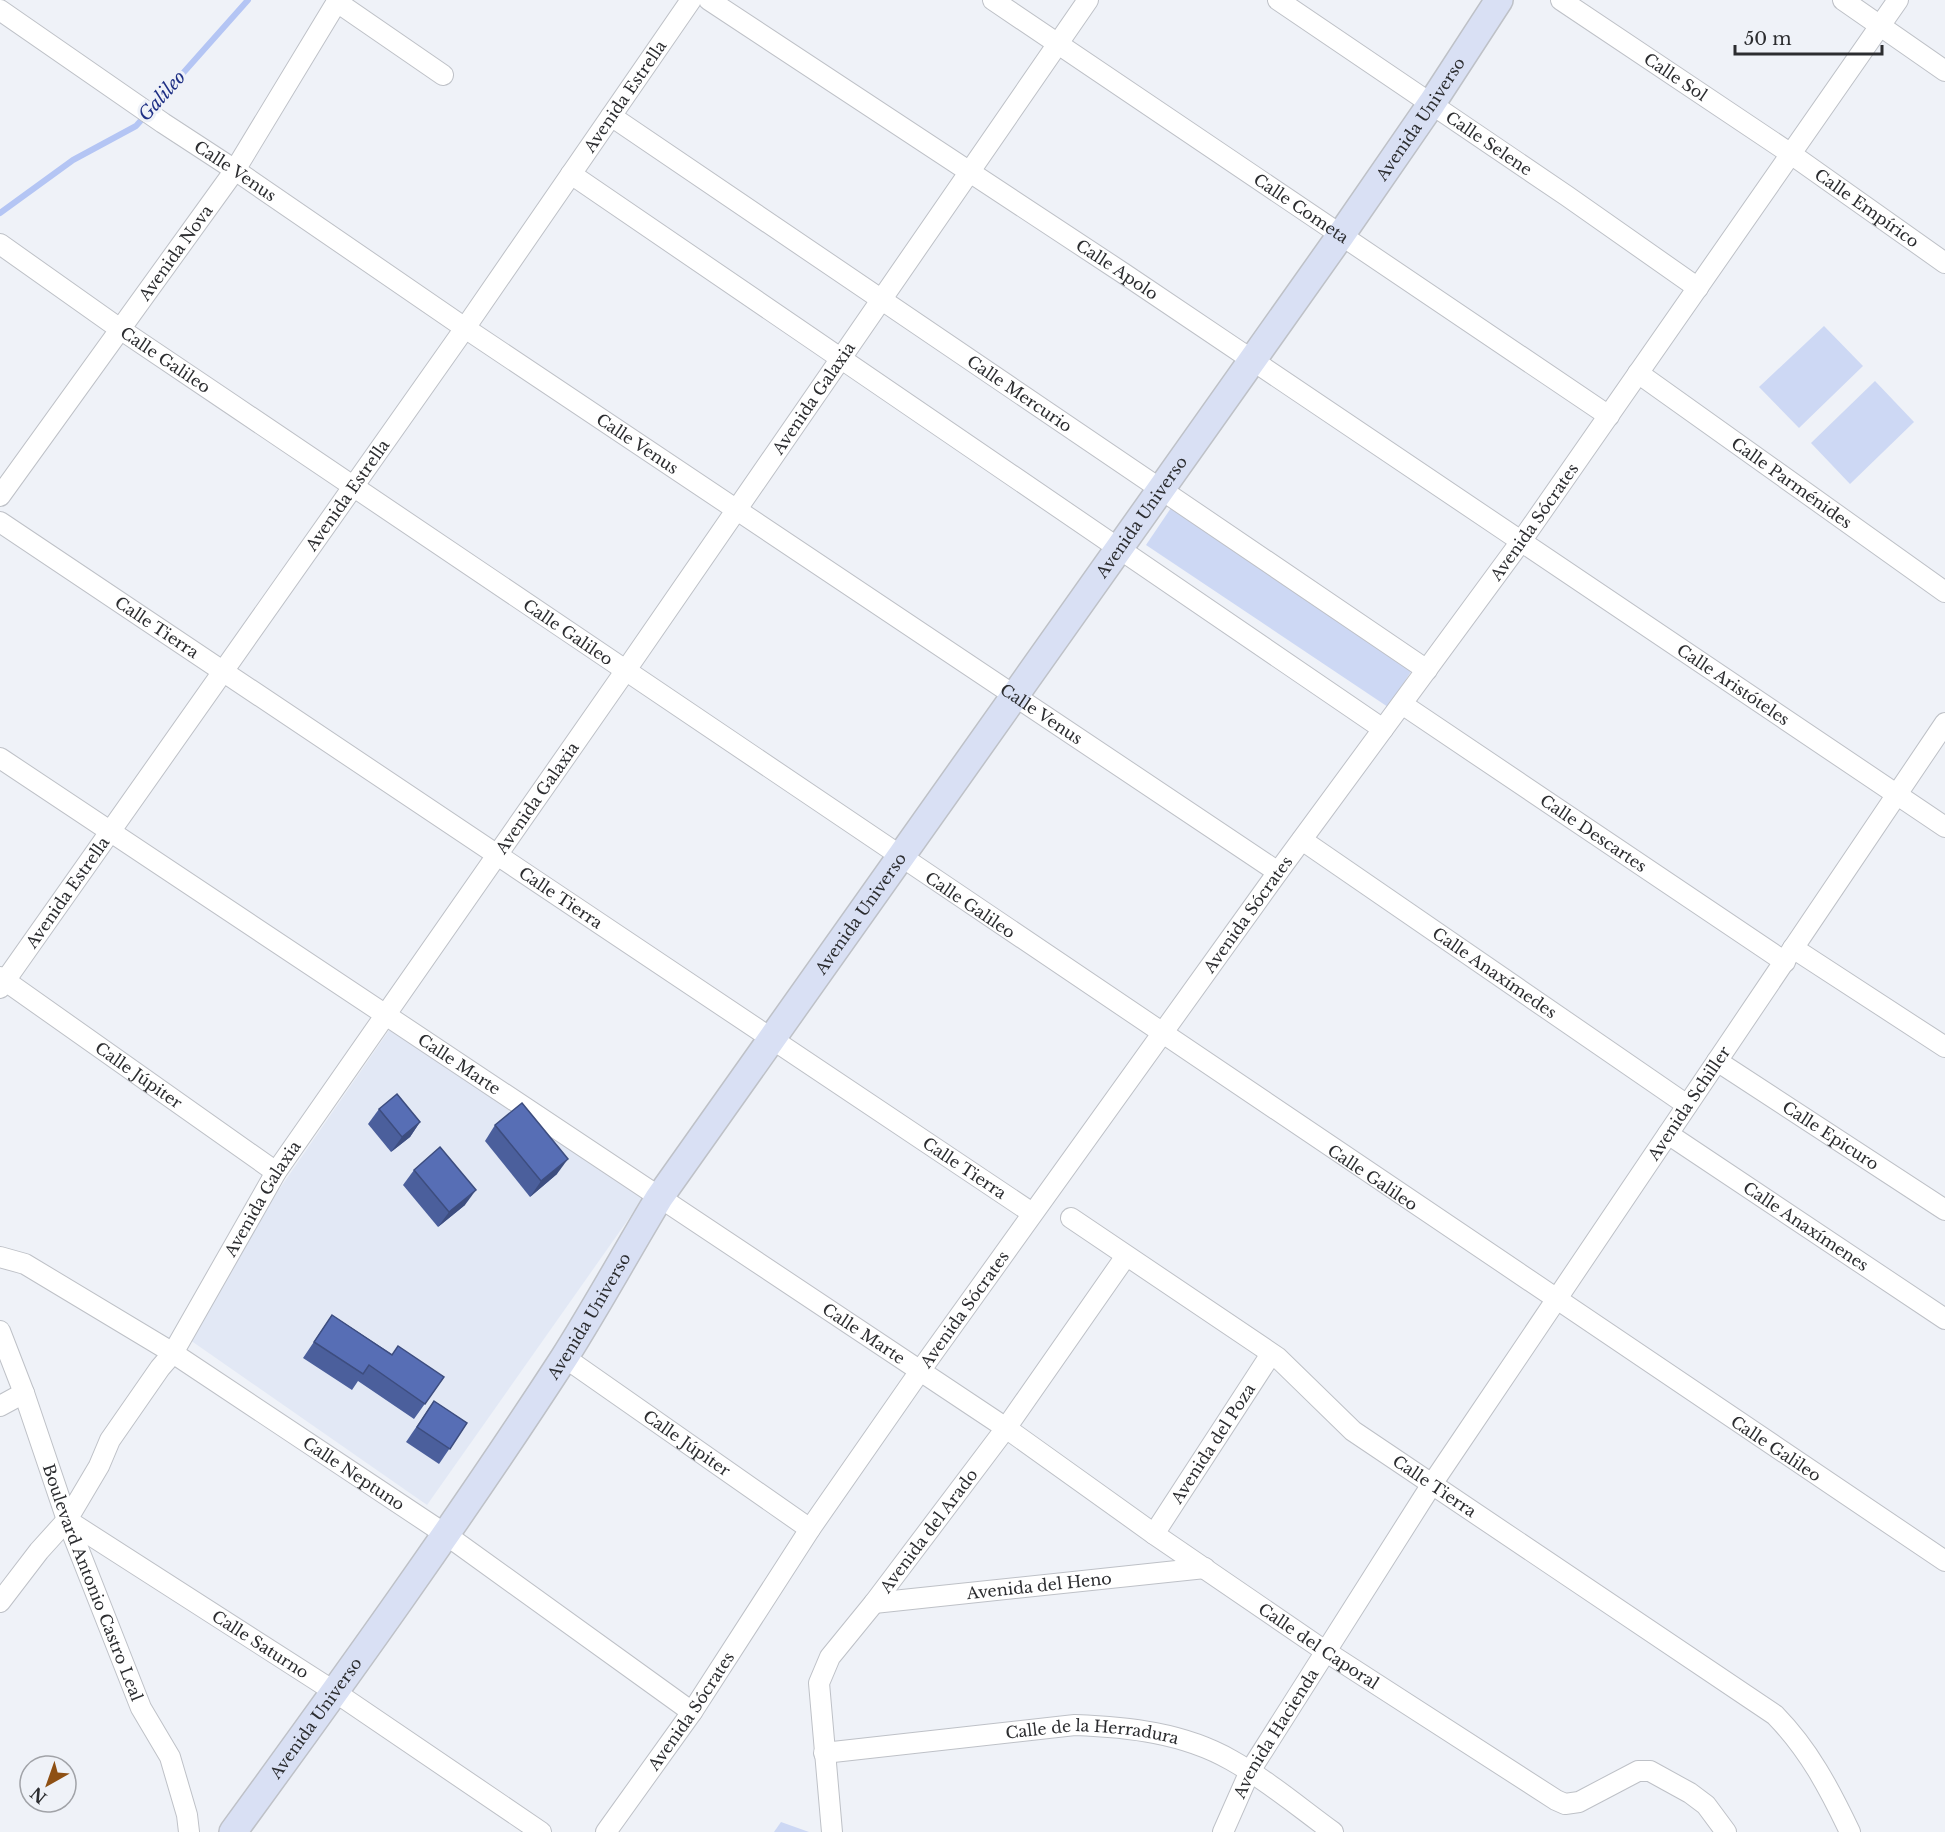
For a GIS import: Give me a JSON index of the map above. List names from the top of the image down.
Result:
{
  "streets": {
    "street": [
      "Calle Sol",
      "Avenida Estrella",
      "Avenida Universo",
      "Calle Selene",
      "Calle Venus",
      "Calle Cometa",
      "Calle Empírico",
      "Avenida Nova",
      "Calle Apolo",
      "Calle Galileo",
      "Calle Mercurio",
      "Avenida Galaxia",
      "Calle Parménides",
      "Avenida Sócrates",
      "Calle Tierra",
      "Calle Aristóteles",
      "Calle Descartes",
      "Calle Anaxímedes",
      "Calle Marte",
      "Calle Júpiter",
      "Avenida Schiller",
      "Calle Epicuro",
      "Calle Anaxímenes",
      "Avenida del Poza",
      "Calle Neptuno",
      "Avenida del Arado",
      "Boulevard Antonio Castro Leal",
      "Avenida del Heno",
      "Calle Saturno",
      "Calle del Caporal",
      "Avenida Hacienda",
      "Calle de la Herradura"
    ]
  },
  "crossings": [
    ["Calle Sol", "Calle Empírico"],
    ["Calle Sol", "Avenida Sócrates"],
    ["Avenida Estrella", "Calle Venus"],
    ["Avenida Estrella", "Calle Galileo"],
    ["Avenida Estrella", "Calle Mercurio"],
    ["Avenida Estrella", "Calle Tierra"],
    ["Avenida Estrella", "Calle Marte"],
    ["Avenida Estrella", "Calle Júpiter"],
    ["Avenida Universo", "Calle Selene"],
    ["Avenida Universo", "Calle Venus"],
    ["Avenida Universo", "Calle Cometa"],
    ["Avenida Universo", "Calle Apolo"],
    ["Avenida Universo", "Calle Galileo"],
    ["Avenida Universo", "Calle Mercurio"],
    ["Avenida Universo", "Calle Tierra"],
    ["Avenida Universo", "Calle Marte"],
    ["Avenida Universo", "Calle Júpiter"],
    ["Avenida Universo", "Calle Neptuno"],
    ["Avenida Universo", "Calle Saturno"],
    ["Calle Selene", "Avenida Sócrates"],
    ["Calle Venus", "Avenida Nova"],
    ["Calle Venus", "Avenida Galaxia"],
    ["Calle Venus", "Avenida Sócrates"],
    ["Calle Cometa", "Avenida Galaxia"],
    ["Calle Cometa", "Avenida Sócrates"],
    ["Calle Empírico", "Avenida Sócrates"],
    ["Avenida Nova", "Calle Galileo"],
    ["Calle Apolo", "Avenida Galaxia"],
    ["Calle Apolo", "Avenida Sócrates"],
    ["Calle Apolo", "Calle Aristóteles"],
    ["Calle Galileo", "Avenida Galaxia"],
    ["Calle Galileo", "Avenida Sócrates"],
    ["Calle Galileo", "Avenida Schiller"],
    ["Calle Mercurio", "Avenida Galaxia"],
    ["Calle Mercurio", "Avenida Sócrates"],
    ["Avenida Galaxia", "Calle Tierra"],
    ["Avenida Galaxia", "Calle Marte"],
    ["Avenida Galaxia", "Calle Júpiter"],
    ["Avenida Galaxia", "Calle Neptuno"],
    ["Avenida Galaxia", "Boulevard Antonio Castro Leal"],
    ["Avenida Galaxia", "Calle Saturno"],
    ["Calle Parménides", "Avenida Sócrates"],
    ["Avenida Sócrates", "Calle Tierra"],
    ["Avenida Sócrates", "Calle Aristóteles"],
    ["Avenida Sócrates", "Calle Descartes"],
    ["Avenida Sócrates", "Calle Anaxímedes"],
    ["Avenida Sócrates", "Calle Marte"],
    ["Avenida Sócrates", "Calle Júpiter"],
    ["Avenida Sócrates", "Calle Neptuno"],
    ["Avenida Sócrates", "Calle del Caporal"],
    ["Calle Tierra", "Avenida Schiller"],
    ["Calle Tierra", "Avenida del Poza"],
    ["Calle Tierra", "Avenida del Arado"],
    ["Calle Tierra", "Avenida Hacienda"],
    ["Calle Aristóteles", "Avenida Schiller"],
    ["Calle Descartes", "Avenida Schiller"],
    ["Calle Anaxímedes", "Avenida Schiller"],
    ["Calle Marte", "Calle del Caporal"],
    ["Avenida Schiller", "Calle Epicuro"],
    ["Avenida Schiller", "Calle Anaxímenes"],
    ["Avenida Schiller", "Avenida Hacienda"],
    ["Avenida del Poza", "Calle del Caporal"],
    ["Avenida del Arado", "Avenida del Heno"],
    ["Avenida del Arado", "Calle del Caporal"],
    ["Avenida del Arado", "Calle de la Herradura"],
    ["Boulevard Antonio Castro Leal", "Calle Saturno"],
    ["Avenida del Heno", "Calle del Caporal"],
    ["Calle del Caporal", "Avenida Hacienda"],
    ["Avenida Hacienda", "Calle de la Herradura"]
  ],
  "water": ["Galileo"],
  "scale_bar": "50 m",
  "north": "bottom left"
}
